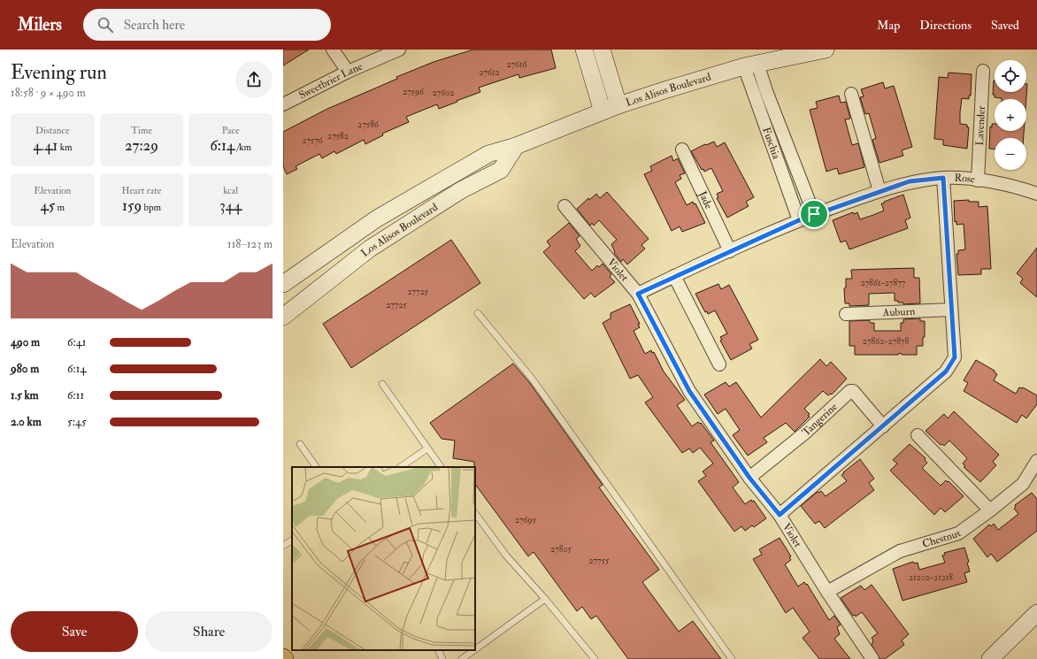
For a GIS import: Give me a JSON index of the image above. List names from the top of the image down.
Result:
{
  "streets": {
    "main road": ["Los Alisos Boulevard"],
    "street": [
      "Sweetbrier Lane",
      "Lavender",
      "Fuschia",
      "Rose",
      "Jade",
      "Violet",
      "Auburn",
      "Tangerine",
      "Chestnut"
    ]
  },
  "crossings": [
    ["Los Alisos Boulevard", "Fuschia"],
    ["Lavender", "Rose"],
    ["Fuschia", "Rose"],
    ["Rose", "Jade"],
    ["Rose", "Violet"],
    ["Violet", "Tangerine"],
    ["Violet", "Chestnut"]
  ],
  "house_numbers": [
    "27616",
    "27612",
    "27596",
    "27602",
    "27586",
    "27582",
    "27576",
    "27861-27877",
    "27725",
    "27725",
    "27862-27878",
    "27695",
    "27805",
    "27755",
    "21202-21218"
  ],
  "page": {
    "header": "Milers",
    "search": "Search here",
    "nav": ["Map", "Directions", "Saved"],
    "heading": ["Evening run", "18:58 · 9 × 490 m"],
    "map_buttons": ["+", "−"],
    "stats": [
      ["Distance", "4.41 km"],
      ["Time", "27:29"],
      ["Pace", "6:14 /km"],
      ["Elevation", "45 m"],
      ["Heart rate", "159 bpm"],
      ["kcal", "344"]
    ],
    "chart": ["Elevation", "118–123 m"],
    "list": [
      {
        "name": "490 m",
        "note": "6:41"
      },
      {
        "name": "980 m",
        "note": "6:14"
      },
      {
        "name": "1.5 km",
        "note": "6:11"
      },
      {
        "name": "2.0 km",
        "note": "5:45"
      }
    ],
    "buttons": ["Save", "Share"]
  }
}
